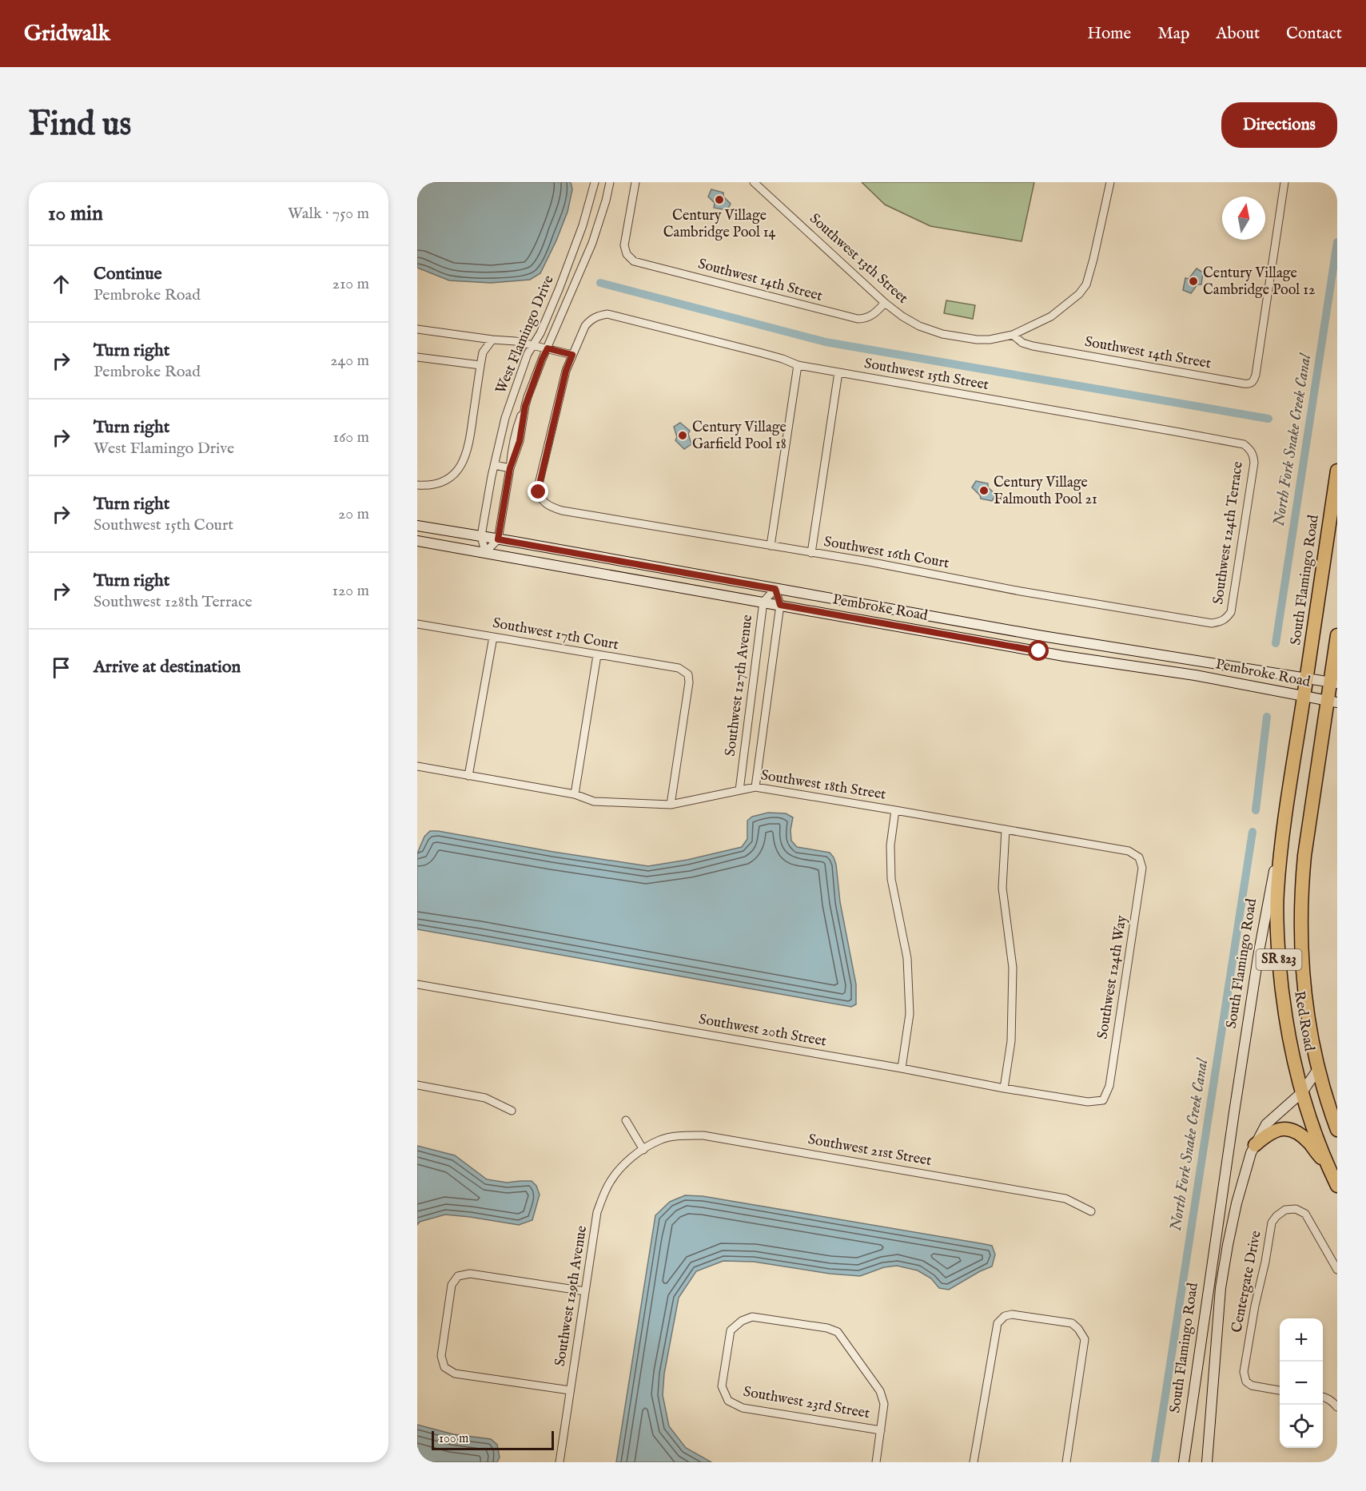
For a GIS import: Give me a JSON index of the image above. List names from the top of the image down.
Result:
{
  "streets": {
    "highway": ["South Flamingo Road", "SR 823", "Red Road"],
    "main road": ["Pembroke Road"],
    "street": [
      "Southwest 13th Street",
      "Southwest 14th Street",
      "West Flamingo Drive",
      "Southwest 15th Street",
      "Southwest 124th Terrace",
      "Southwest 16th Court",
      "Southwest 17th Court",
      "Southwest 127th Avenue",
      "Southwest 18th Street",
      "Southwest 124th Way",
      "Southwest 20th Street",
      "Southwest 21st Street",
      "Centergate Drive",
      "Southwest 129th Avenue",
      "Southwest 23rd Street"
    ]
  },
  "crossings": [
    ["Southwest 13th Street", "Southwest 14th Street"],
    ["West Flamingo Drive", "Pembroke Road"],
    ["Southwest 15th Street", "Southwest 124th Terrace"],
    ["Southwest 15th Street", "Southwest 16th Court"],
    ["Southwest 124th Terrace", "Southwest 16th Court"],
    ["South Flamingo Road", "Pembroke Road"],
    ["South Flamingo Road", "Red Road"],
    ["Pembroke Road", "Southwest 127th Avenue"],
    ["Pembroke Road", "SR 823"],
    ["Pembroke Road", "Red Road"],
    ["Southwest 17th Court", "Southwest 18th Street"],
    ["Southwest 127th Avenue", "Southwest 18th Street"],
    ["Southwest 18th Street", "Southwest 124th Way"],
    ["SR 823", "Red Road"],
    ["Southwest 124th Way", "Southwest 20th Street"],
    ["Southwest 21st Street", "Southwest 129th Avenue"]
  ],
  "water": ["North Fork Snake Creek Canal"],
  "places": [
    "Century Village Cambridge Pool 14",
    "Century Village Cambridge Pool 12",
    "Century Village Garfield Pool 18",
    "Century Village Falmouth Pool 21"
  ],
  "scale_bar": "100 m",
  "north": "top",
  "page": {
    "header": "Gridwalk",
    "nav": [
      "Home",
      "Map",
      "About",
      "Contact"
    ],
    "buttons": "Directions",
    "title": "Find us",
    "heading": ["10 min", "Walk · 750 m"],
    "list": [
      ["Continue", "Pembroke Road", "210 m"],
      ["Turn right", "Pembroke Road", "240 m"],
      ["Turn right", "West Flamingo Drive", "160 m"],
      ["Turn right", "Southwest 15th Court", "20 m"],
      ["Turn right", "Southwest 128th Terrace", "120 m"],
      "Arrive at destination"
    ],
    "map_buttons": ["+", "−"],
    "scale": "100 m"
  }
}
